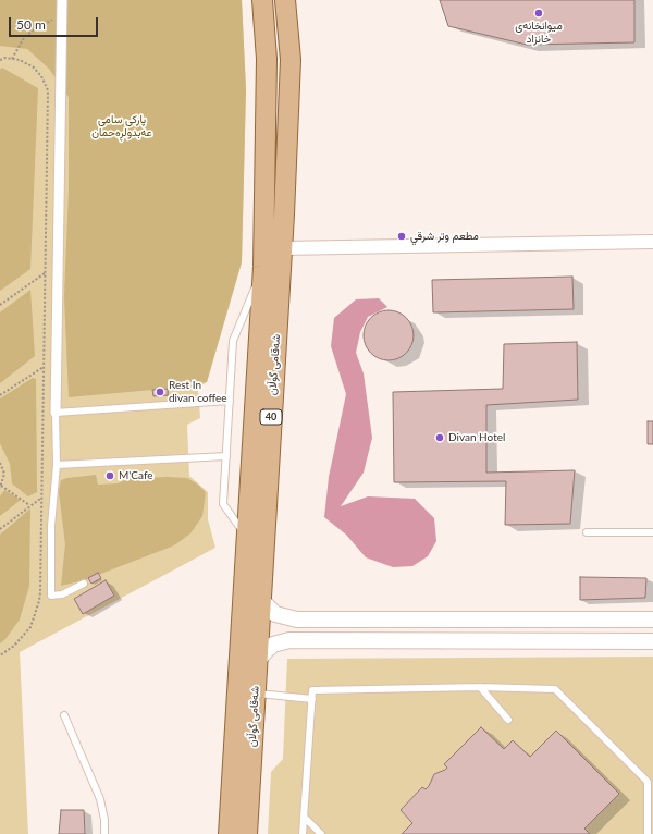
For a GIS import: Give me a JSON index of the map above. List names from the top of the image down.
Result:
{
  "streets": {
    "main road": ["شەقامی گوڵان", "40"]
  },
  "parks": ["پارکی سامی عەبدولڕەحمان"],
  "places": [
    "میوانخانەی خانزاد",
    "مطعم وتر شرقي",
    "Rest In divan coffee",
    "Divan Hotel",
    "M'Cafe"
  ],
  "scale_bar": "50 m"
}
